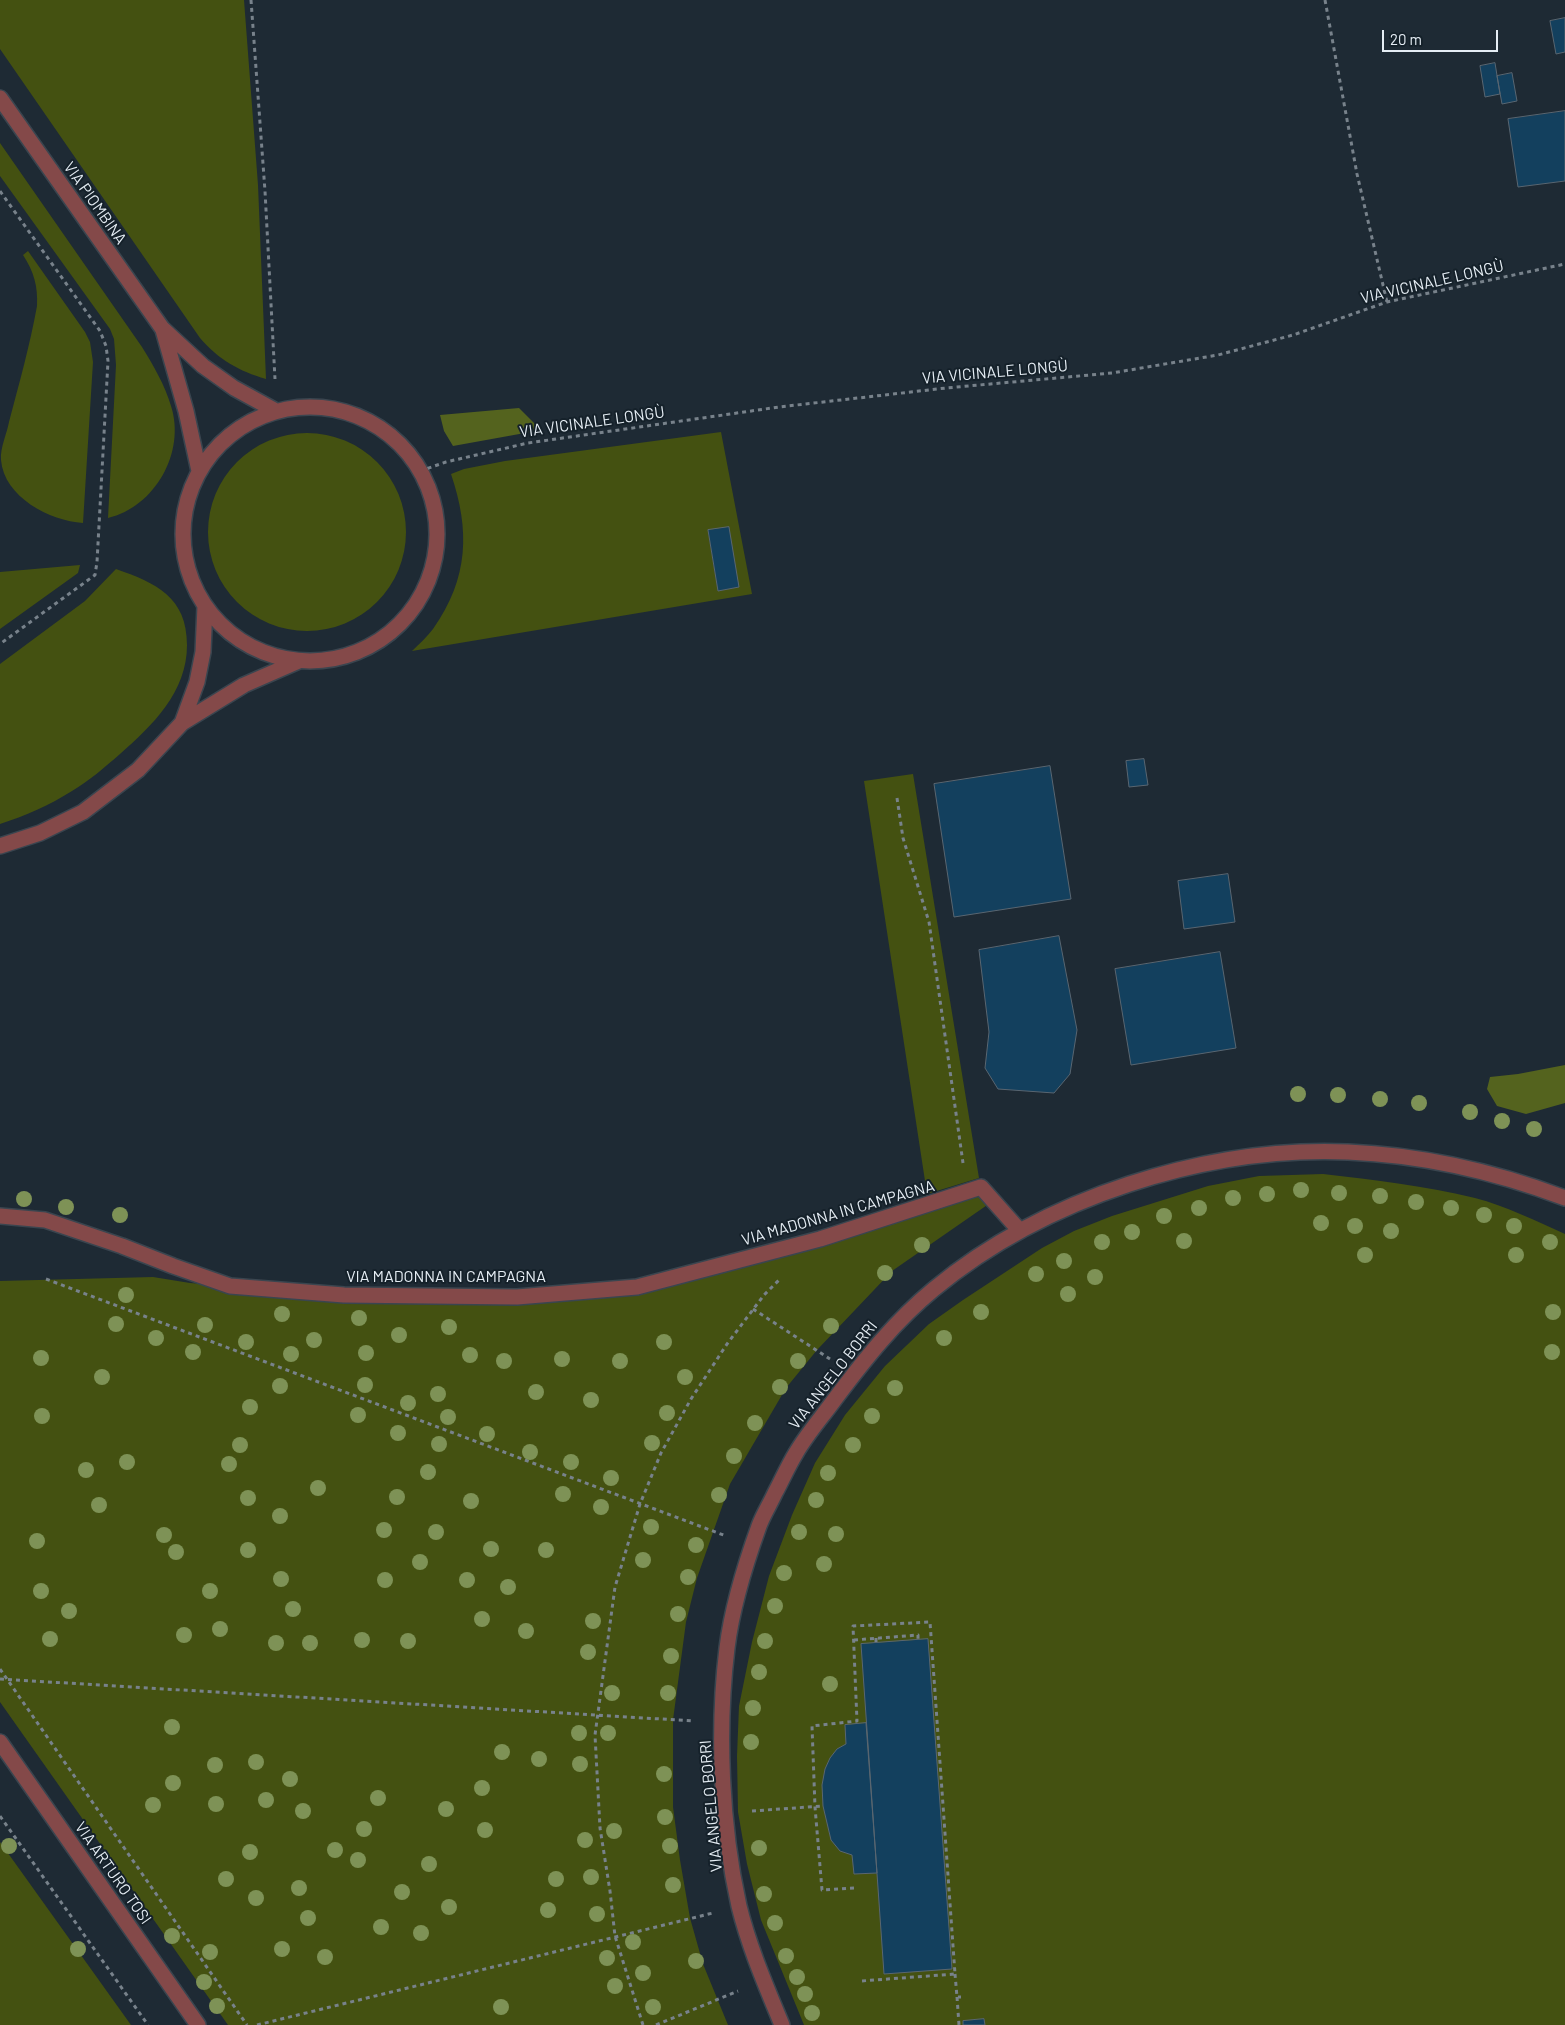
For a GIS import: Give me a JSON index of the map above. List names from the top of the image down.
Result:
{
  "streets": {
    "street": [
      "VIA PIOMBINA",
      "VIA MADONNA IN CAMPAGNA",
      "VIA ANGELO BORRI",
      "VIA ARTURO TOSI"
    ],
    "path": ["VIA VICINALE LONGÙ"]
  },
  "crossings": [
    ["VIA MADONNA IN CAMPAGNA", "VIA ANGELO BORRI"]
  ],
  "scale_bar": "20 m"
}
